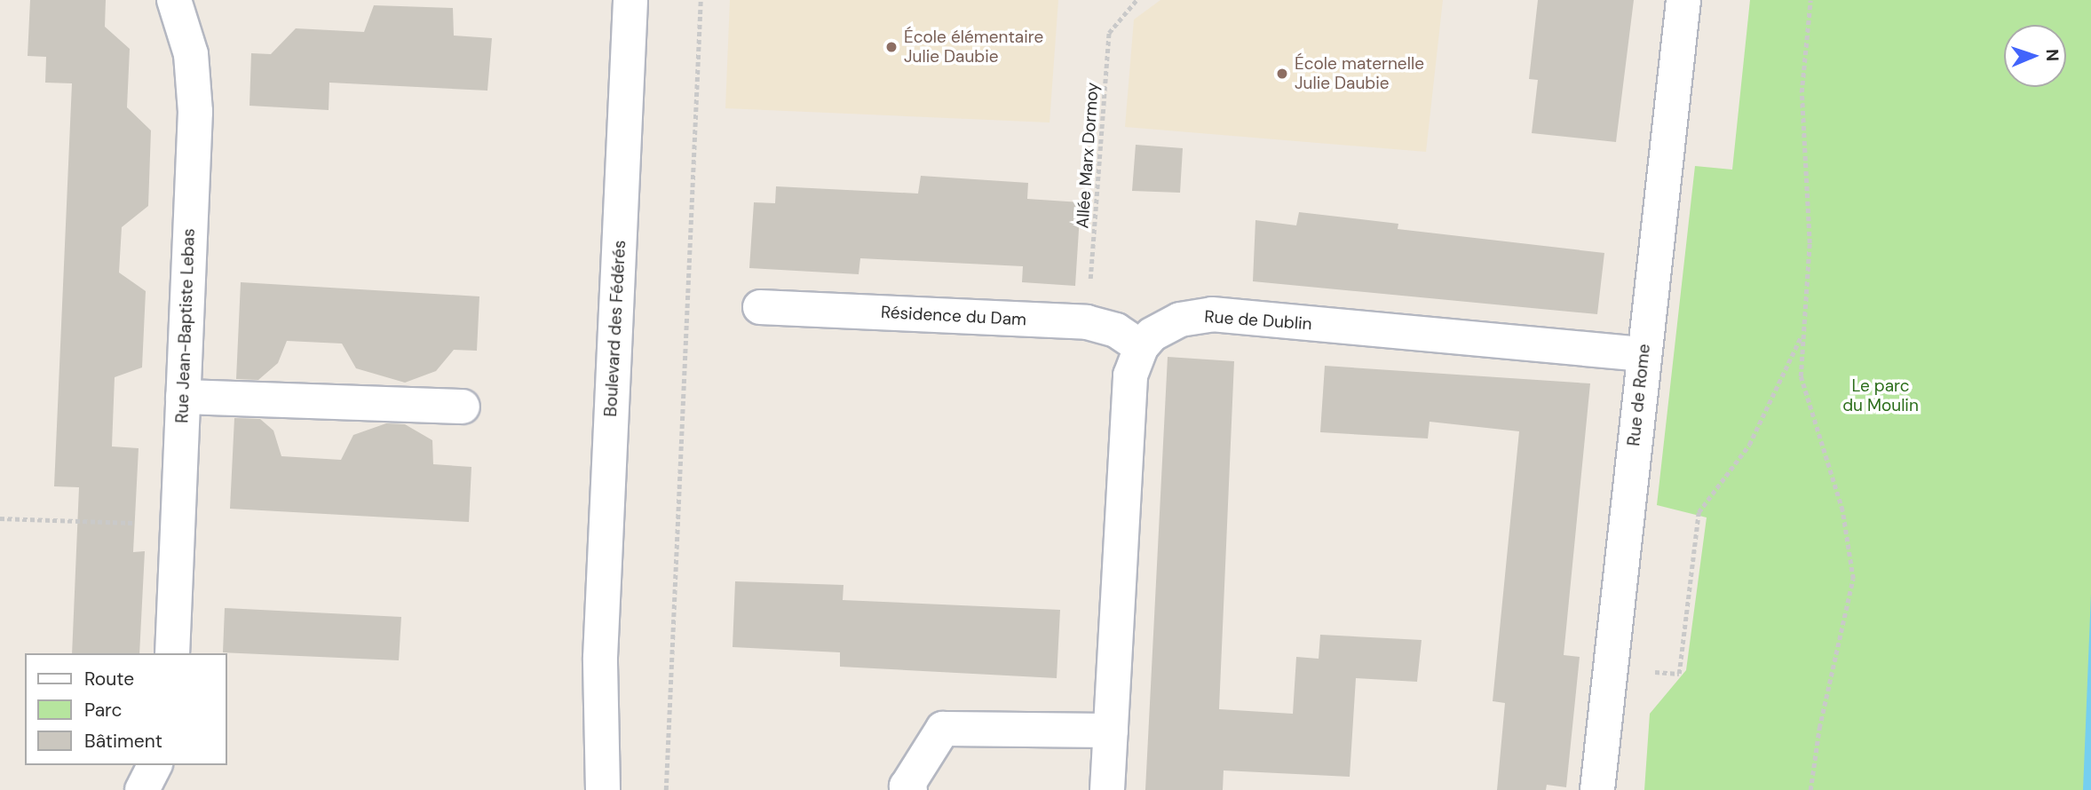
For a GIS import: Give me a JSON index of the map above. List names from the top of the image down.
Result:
{
  "streets": {
    "street": [
      "Résidence du Dam",
      "Rue de Dublin",
      "Rue Jean-Baptiste Lebas",
      "Boulevard des Fédérés",
      "Rue de Rome"
    ],
    "path": ["Allée Marx Dormoy"]
  },
  "crossings": [
    ["Allée Marx Dormoy", "Résidence du Dam"],
    ["Résidence du Dam", "Rue de Dublin"],
    ["Rue de Dublin", "Rue de Rome"]
  ],
  "parks": ["Le parc du Moulin"],
  "places": ["École élémentaire Julie Daubie", "École maternelle Julie Daubie"],
  "legend": ["Route", "Parc", "Bâtiment"],
  "north": "right"
}
